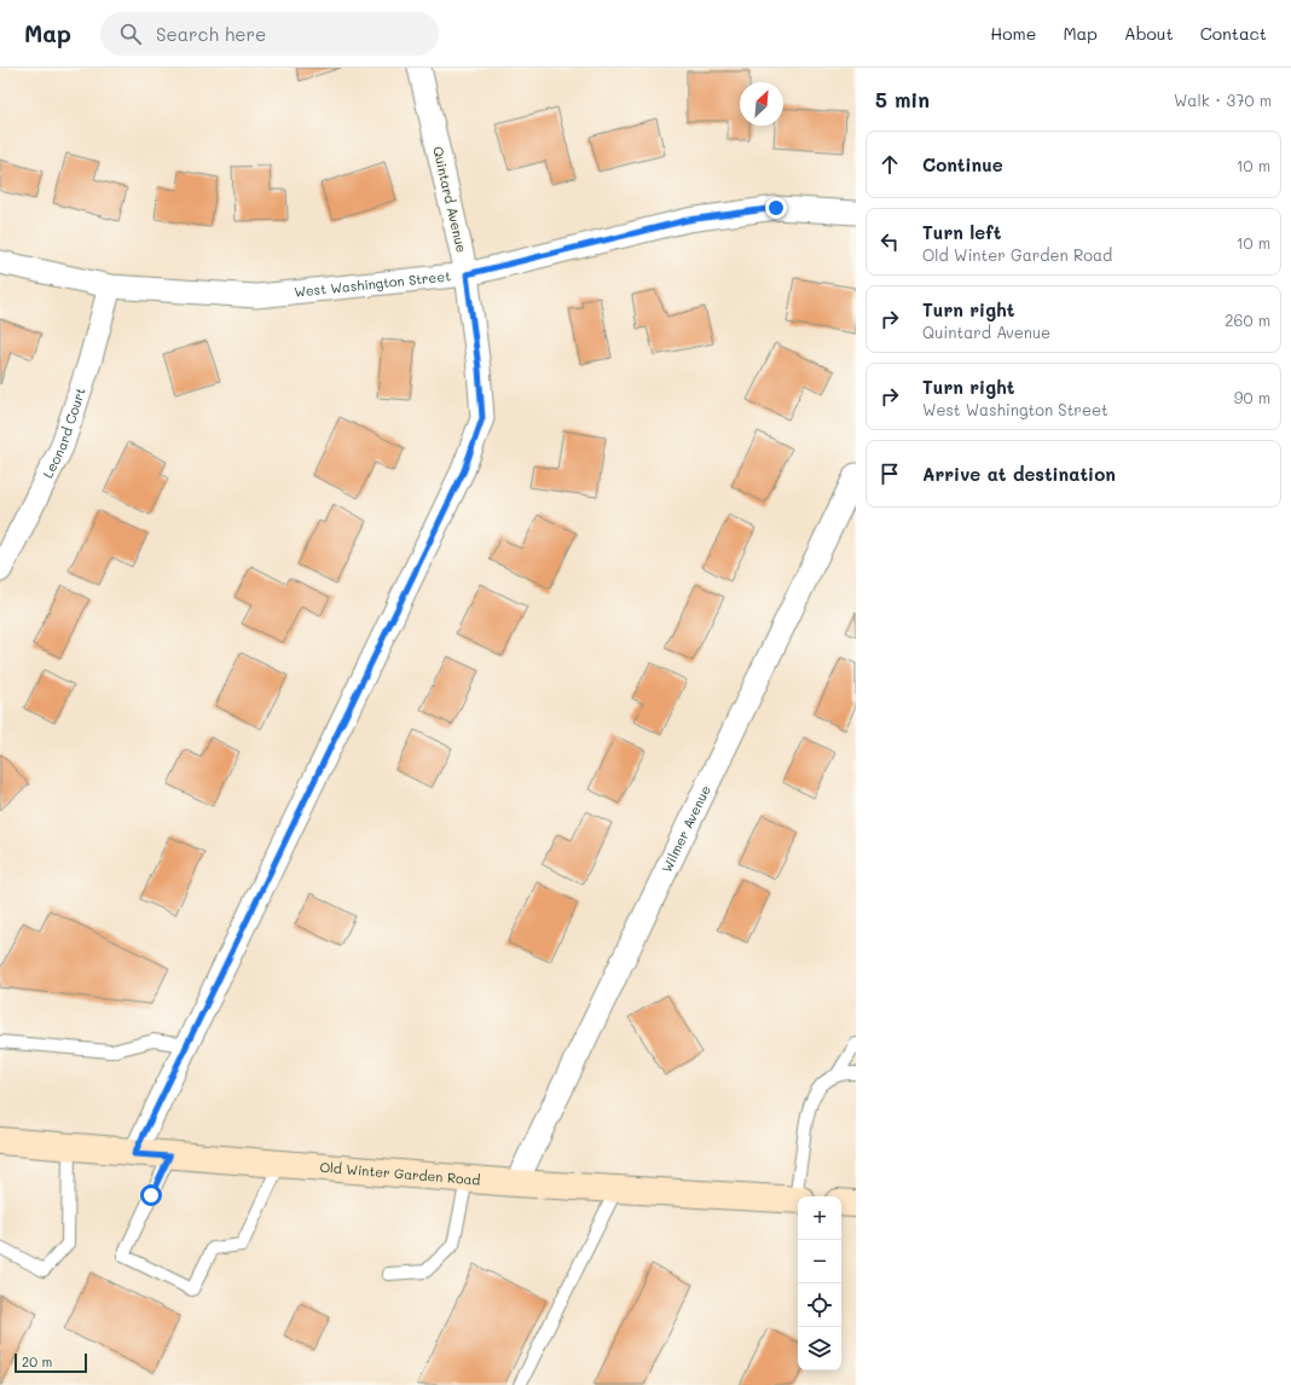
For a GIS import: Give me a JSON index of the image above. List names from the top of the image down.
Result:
{
  "streets": {
    "main road": ["Old Winter Garden Road"],
    "street": [
      "Quintard Avenue",
      "West Washington Street",
      "Leonard Court",
      "Wilmer Avenue"
    ]
  },
  "crossings": [
    ["Quintard Avenue", "West Washington Street"],
    ["Quintard Avenue", "Old Winter Garden Road"],
    ["West Washington Street", "Leonard Court"],
    ["Wilmer Avenue", "Old Winter Garden Road"]
  ],
  "scale_bar": "20 m",
  "north": "top right",
  "page": {
    "header": "Map",
    "search": "Search here",
    "nav": [
      "Home",
      "Map",
      "About",
      "Contact"
    ],
    "heading": ["5 min", "Walk · 370 m"],
    "list": [
      ["Continue", "10 m"],
      ["Turn left", "Old Winter Garden Road", "10 m"],
      ["Turn right", "Quintard Avenue", "260 m"],
      ["Turn right", "West Washington Street", "90 m"],
      "Arrive at destination"
    ],
    "map_buttons": ["+", "−"],
    "scale": "20 m"
  }
}
